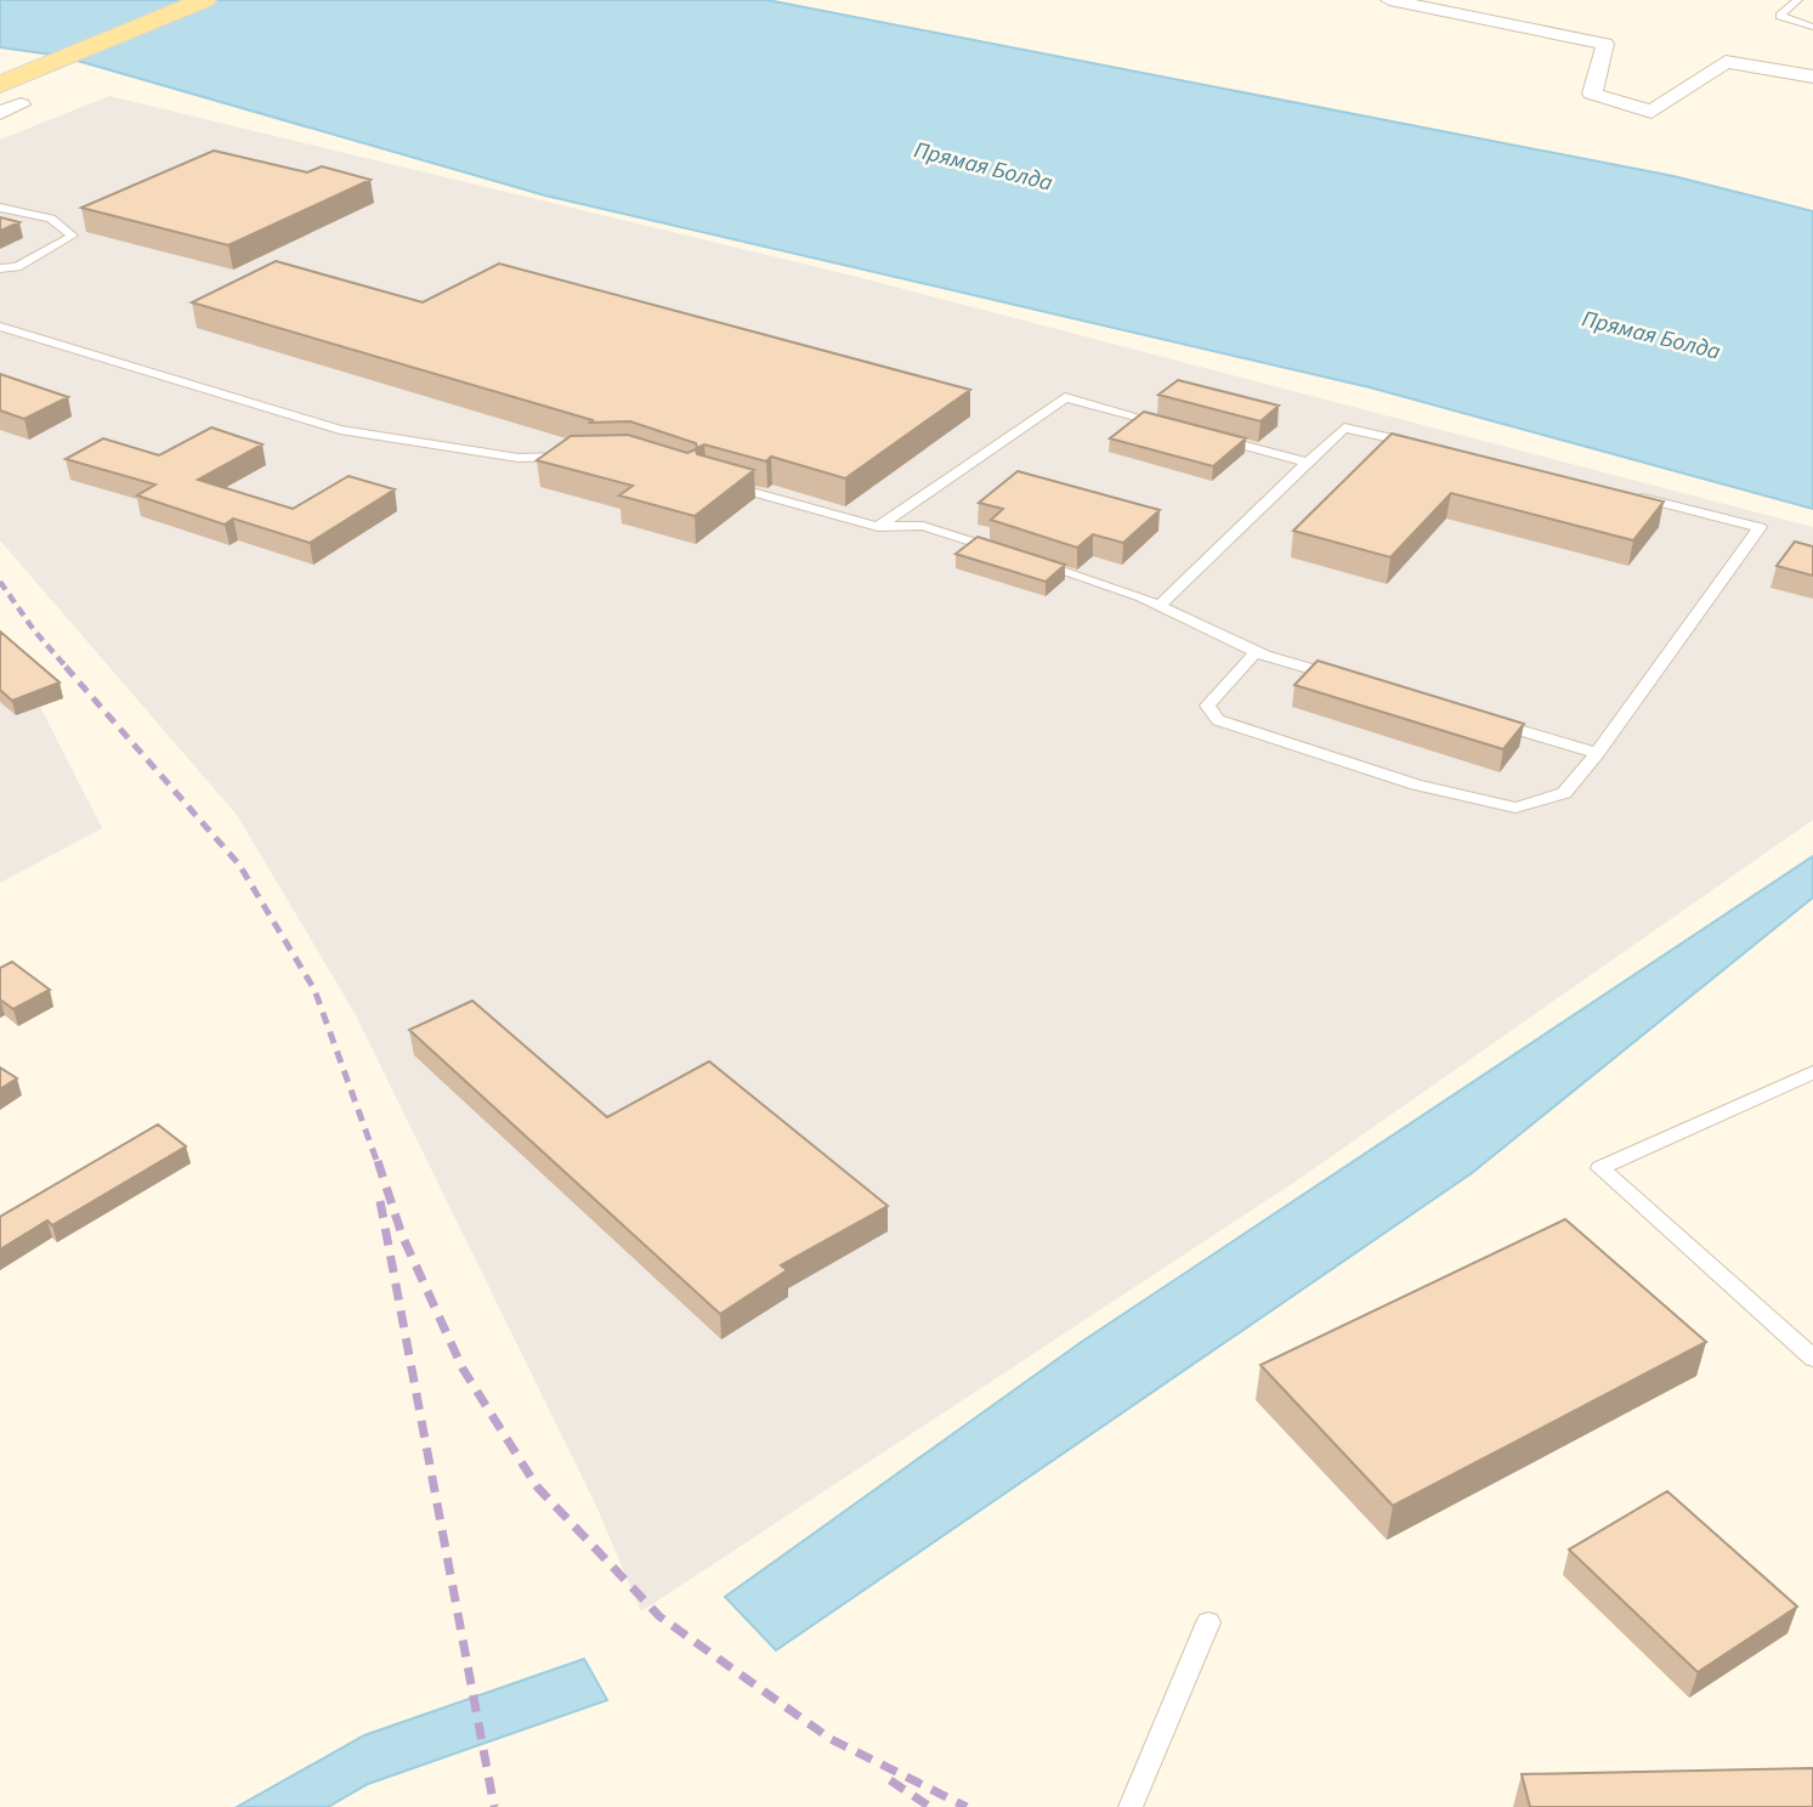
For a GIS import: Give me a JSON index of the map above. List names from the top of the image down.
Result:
{
  "water": ["Прямая Болда"]
}
